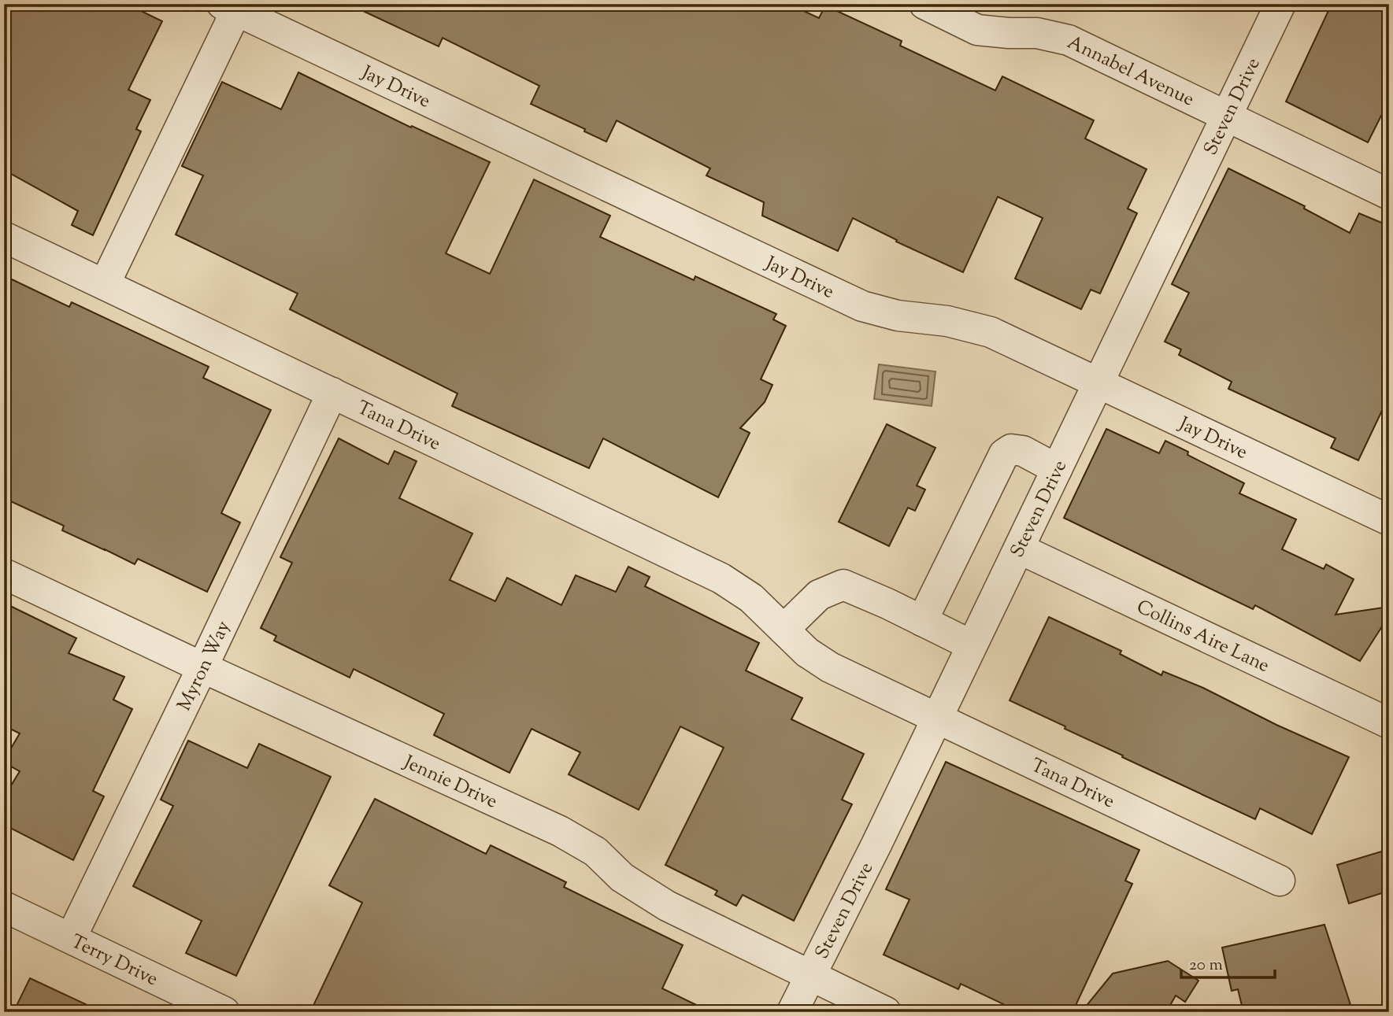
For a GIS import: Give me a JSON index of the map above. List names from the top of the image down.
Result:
{
  "streets": {
    "street": [
      "Annabel Avenue",
      "Jay Drive",
      "Steven Drive",
      "Tana Drive",
      "Collins Aire Lane",
      "Myron Way",
      "Jennie Drive",
      "Terry Drive"
    ]
  },
  "crossings": [
    ["Annabel Avenue", "Steven Drive"],
    ["Jay Drive", "Steven Drive"],
    ["Steven Drive", "Tana Drive"],
    ["Steven Drive", "Collins Aire Lane"],
    ["Steven Drive", "Jennie Drive"],
    ["Tana Drive", "Myron Way"],
    ["Myron Way", "Jennie Drive"],
    ["Myron Way", "Terry Drive"]
  ],
  "scale_bar": "20 m"
}
